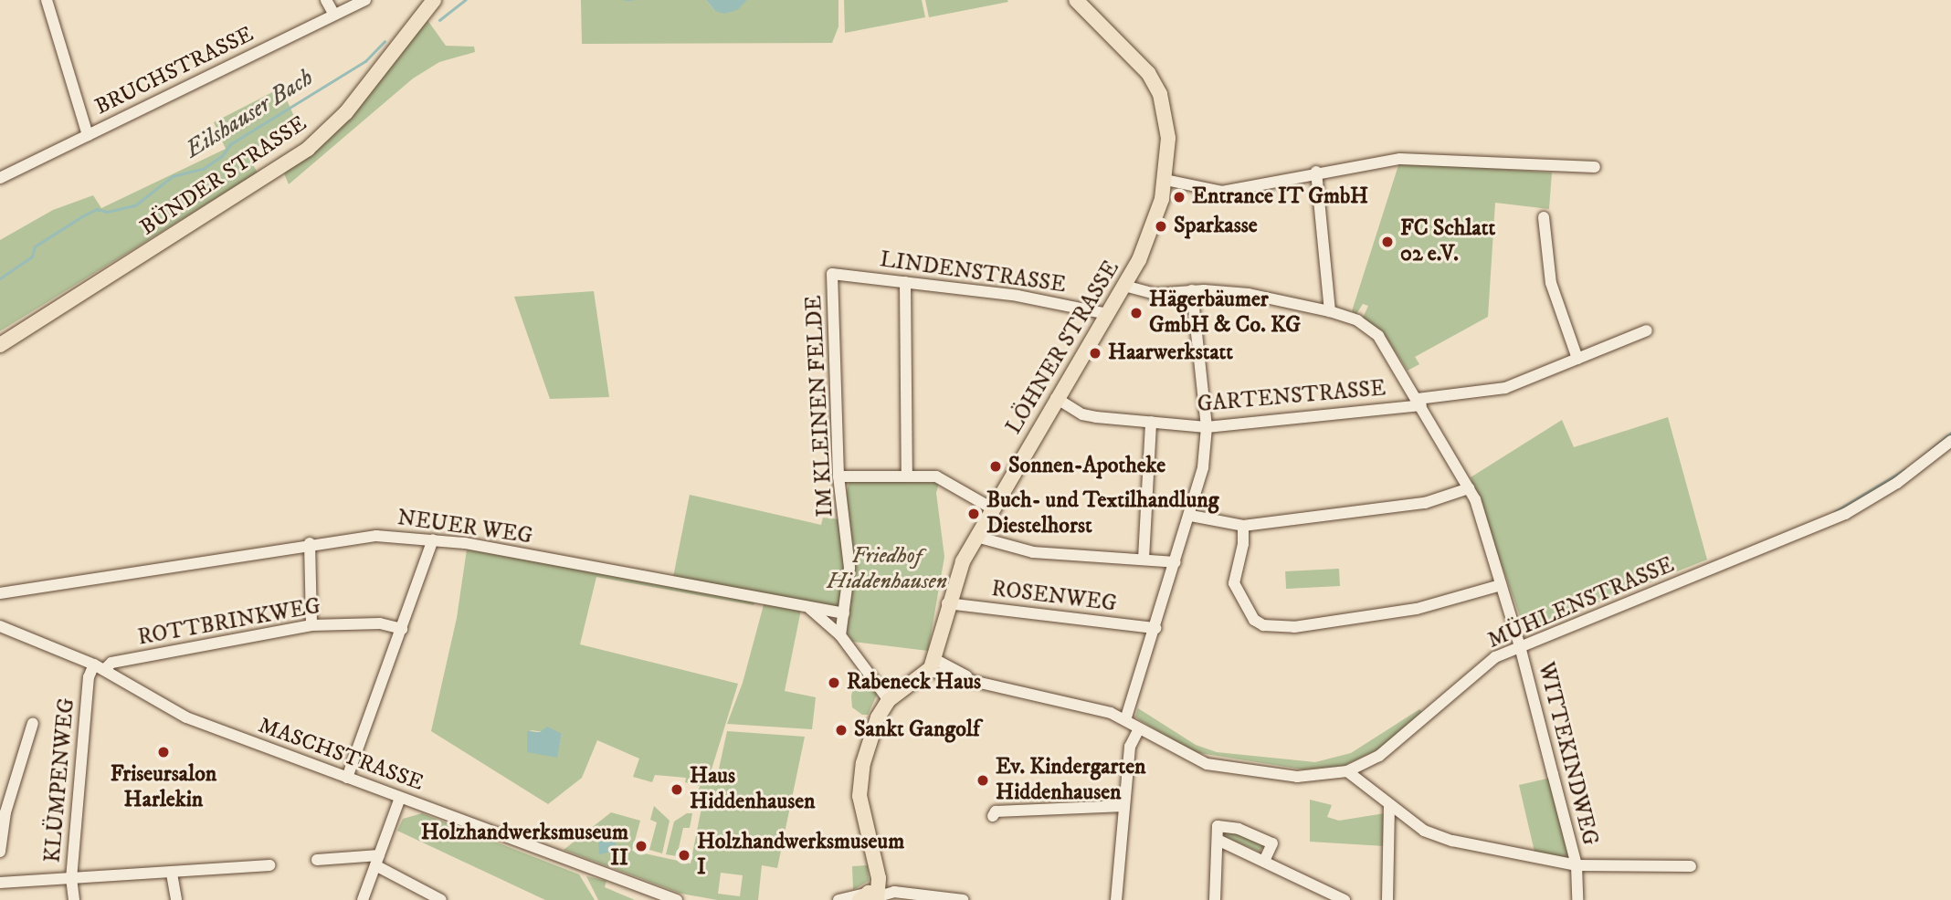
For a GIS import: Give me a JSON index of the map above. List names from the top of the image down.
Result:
{
  "streets": {
    "main road": ["BÜNDER STRASSE", "LÖHNER STRASSE"],
    "street": [
      "BRUCHSTRASSE",
      "LINDENSTRASSE",
      "GARTENSTRASSE",
      "IM KLEINEN FELDE",
      "NEUER WEG",
      "ROSENWEG",
      "MÜHLENSTRASSE",
      "ROTTBRINKWEG",
      "WITTEKINDWEG",
      "MASCHSTRASSE",
      "KLÜMPENWEG"
    ]
  },
  "crossings": [
    ["LINDENSTRASSE", "LÖHNER STRASSE"],
    ["LINDENSTRASSE", "IM KLEINEN FELDE"],
    ["LÖHNER STRASSE", "GARTENSTRASSE"],
    ["LÖHNER STRASSE", "ROSENWEG"],
    ["LÖHNER STRASSE", "MÜHLENSTRASSE"],
    ["LÖHNER STRASSE", "WITTEKINDWEG"],
    ["GARTENSTRASSE", "WITTEKINDWEG"],
    ["IM KLEINEN FELDE", "NEUER WEG"],
    ["MÜHLENSTRASSE", "WITTEKINDWEG"],
    ["ROTTBRINKWEG", "MASCHSTRASSE"],
    ["ROTTBRINKWEG", "KLÜMPENWEG"],
    ["MASCHSTRASSE", "KLÜMPENWEG"]
  ],
  "water": ["Eilshauser Bach"],
  "parks": ["Friedhof Hiddenhausen"],
  "places": [
    "Entrance IT GmbH",
    "Sparkasse",
    "FC Schlatt 02 e.V.",
    "Hägerbäumer GmbH & Co. KG",
    "Haarwerkstatt",
    "Sonnen-Apotheke",
    "Buch- und Textilhandlung Diestelhorst",
    "Rabeneck Haus",
    "Sankt Gangolf",
    "Friseursalon Harlekin",
    "Ev. Kindergarten Hiddenhausen",
    "Haus Hiddenhausen",
    "Holzhandwerksmuseum II",
    "Holzhandwerksmuseum I"
  ]
}
